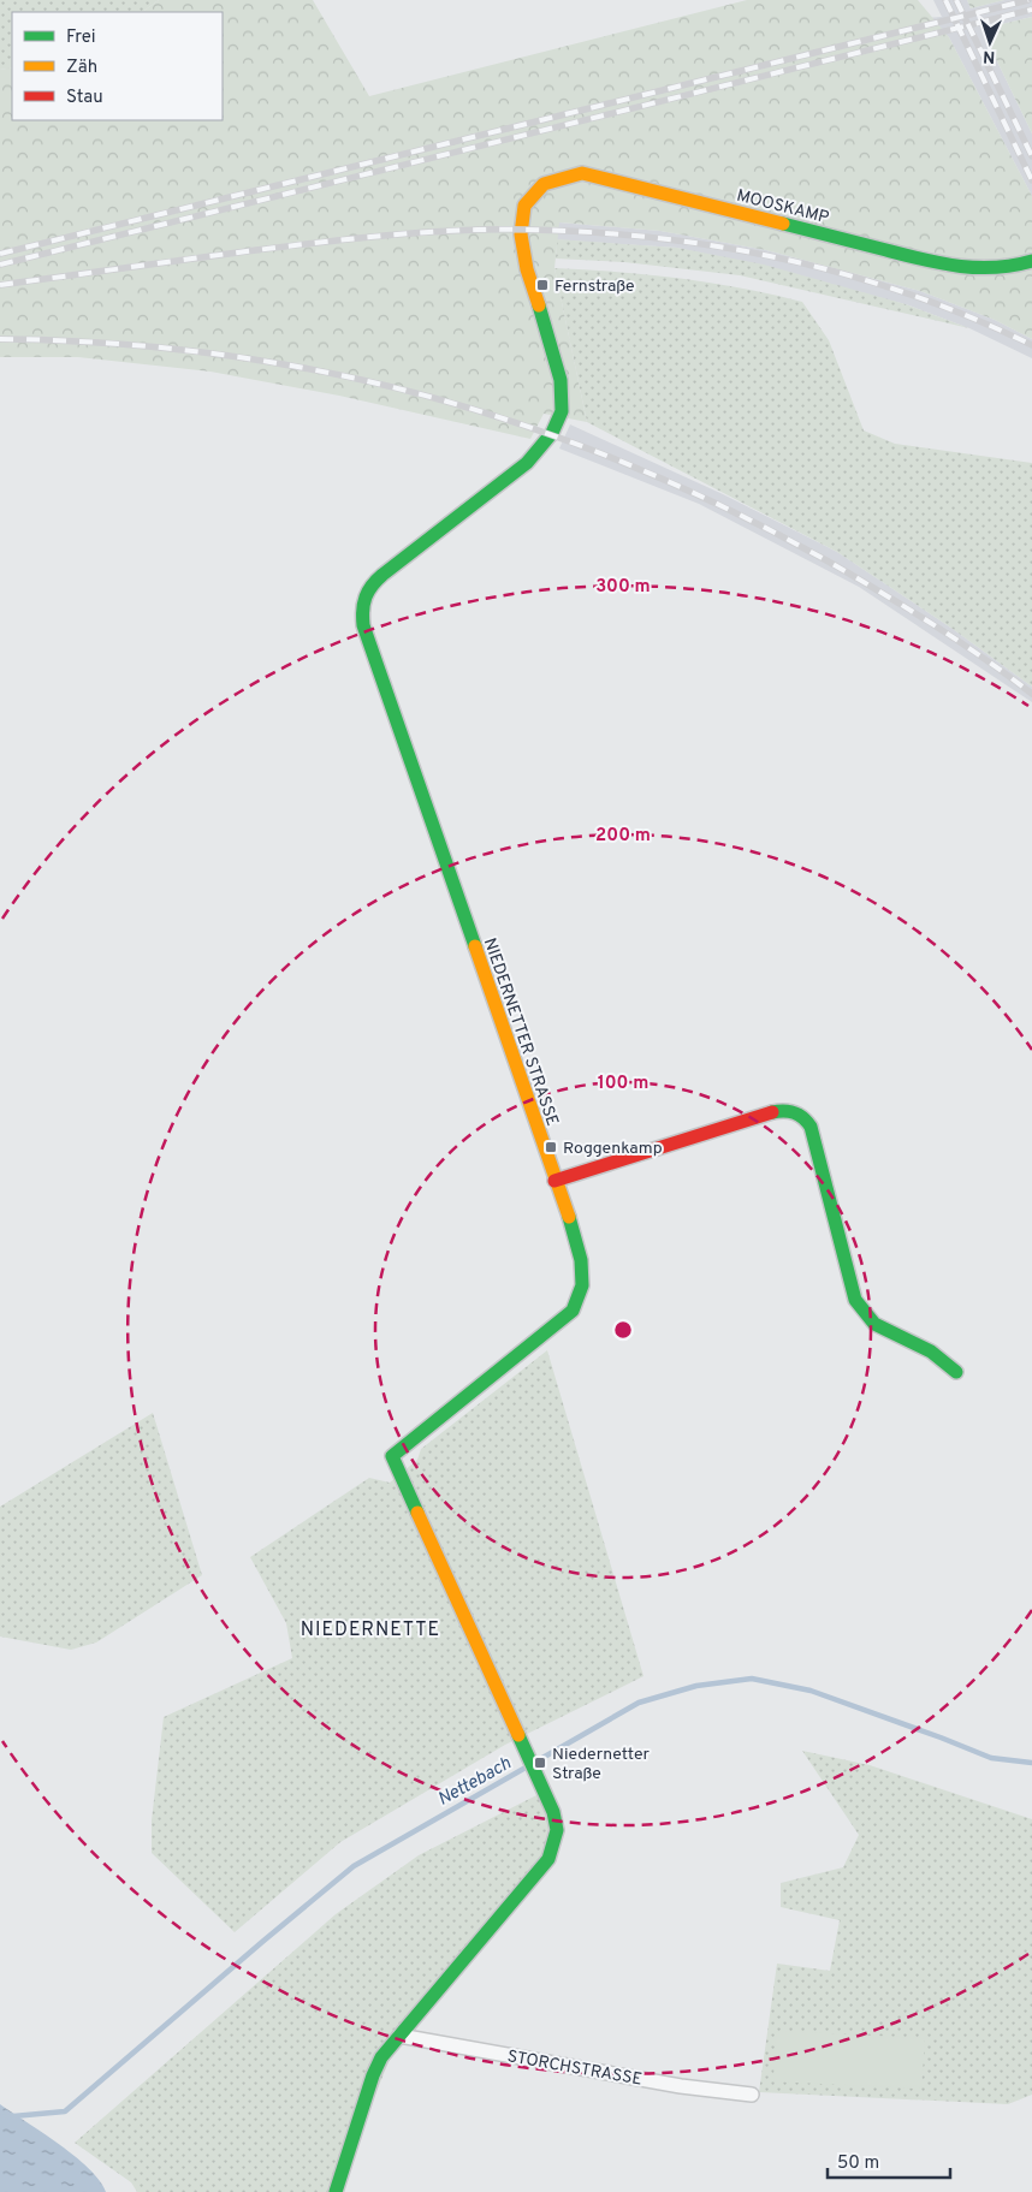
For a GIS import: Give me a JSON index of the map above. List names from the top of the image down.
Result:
{
  "streets": {
    "street": ["MOOSKAMP", "NIEDERNETTER STRASSE", "STORCHSTRASSE"]
  },
  "crossings": [
    ["MOOSKAMP", "NIEDERNETTER STRASSE"],
    ["NIEDERNETTER STRASSE", "STORCHSTRASSE"]
  ],
  "districts": ["NIEDERNETTE"],
  "water": ["Nettebach"],
  "places": {
    "transit": ["Fernstraße", "Roggenkamp", "Niedernetter Straße"]
  },
  "legend": ["Frei", "Zäh", "Stau"],
  "scale_bar": "50 m",
  "north": "bottom",
  "rings": ["300 m", "200 m", "100 m"]
}
